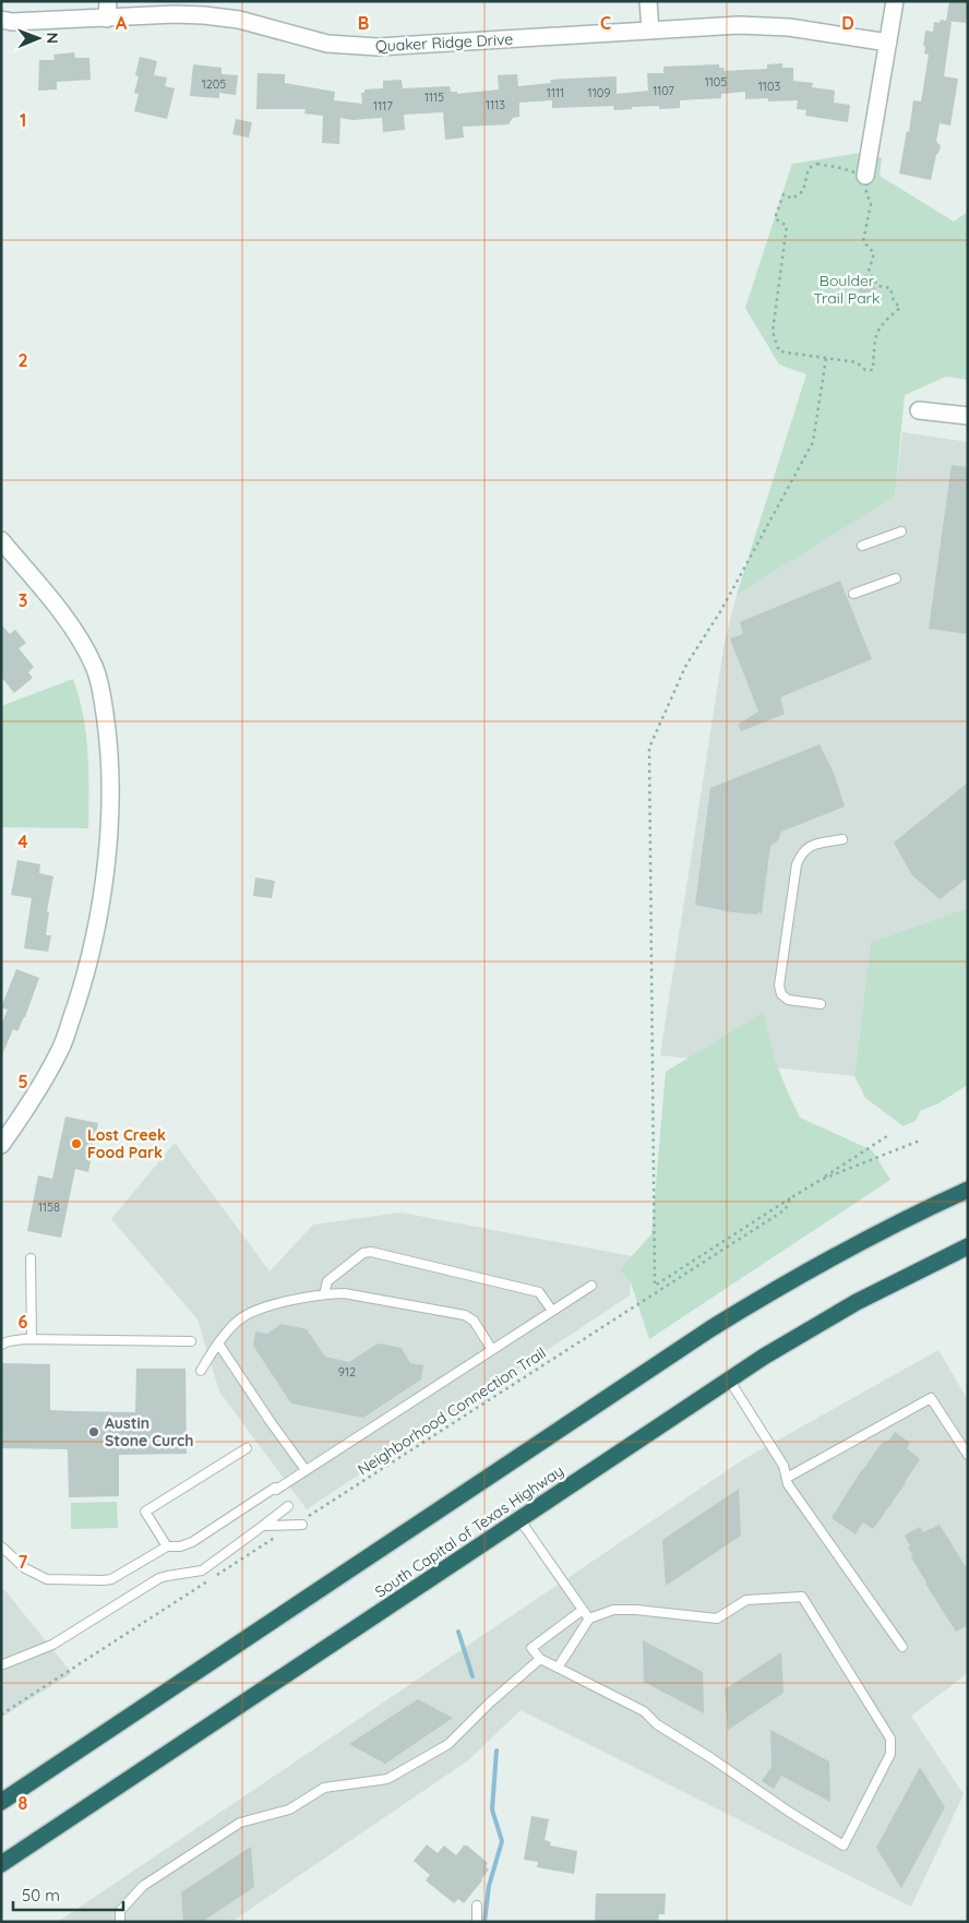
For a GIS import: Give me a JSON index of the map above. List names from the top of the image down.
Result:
{
  "streets": {
    "highway": ["South Capital of Texas Highway"],
    "street": ["Quaker Ridge Drive"],
    "path": ["Neighborhood Connection Trail"]
  },
  "parks": ["Boulder Trail Park"],
  "places": ["Lost Creek Food Park", "Austin Stone Curch"],
  "house_numbers": [
    "1105",
    "1205",
    "1103",
    "1107",
    "1111",
    "1109",
    "1115",
    "1113",
    "1117",
    "1158",
    "912"
  ],
  "scale_bar": "50 m",
  "north": "right",
  "grid": {
    "columns": [
      "A",
      "B",
      "C",
      "D"
    ],
    "rows": [
      "1",
      "2",
      "3",
      "4",
      "5",
      "6",
      "7",
      "8"
    ]
  }
}
